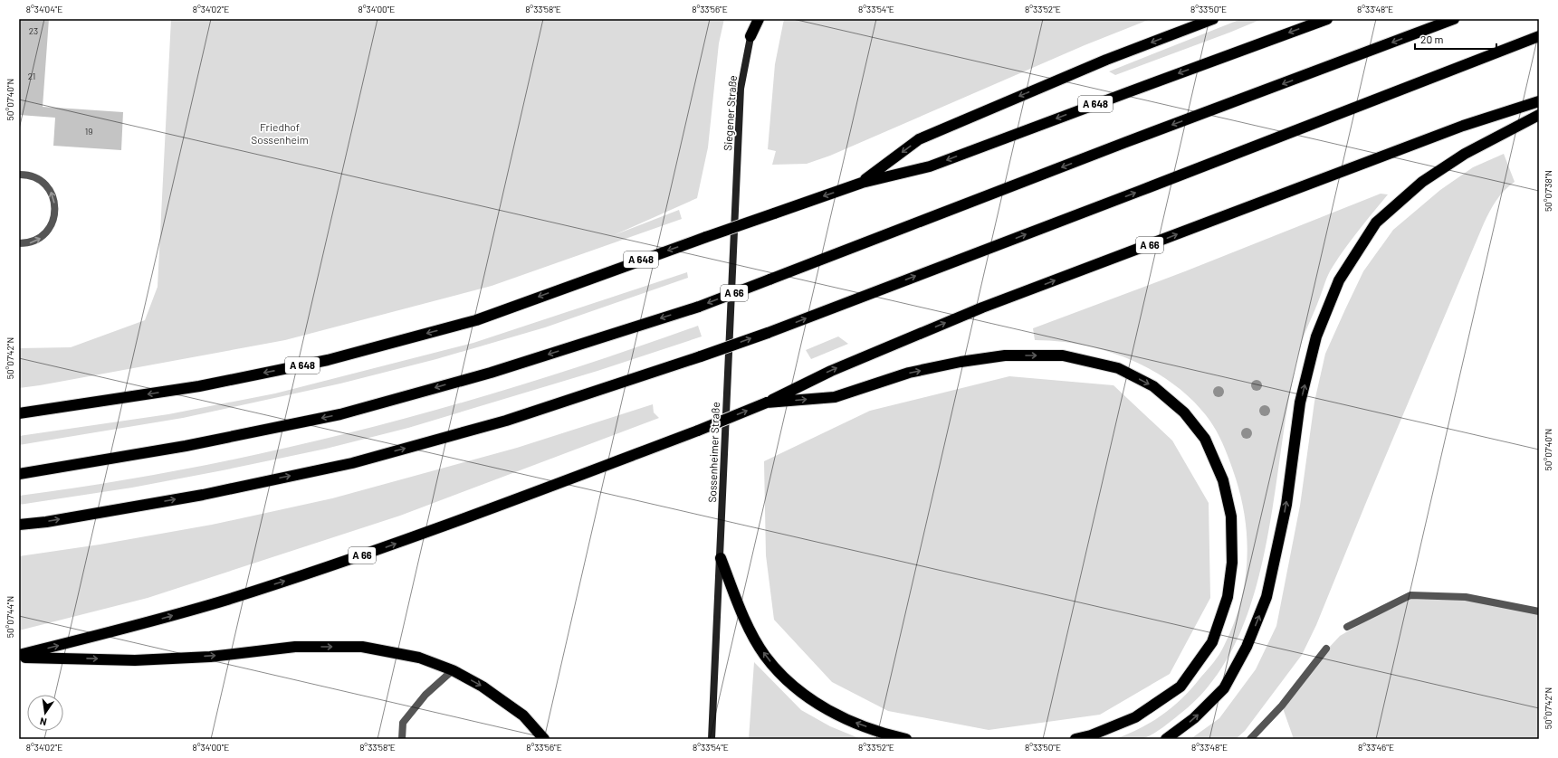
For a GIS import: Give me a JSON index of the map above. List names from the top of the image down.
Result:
{
  "streets": {
    "highway": ["A 648", "A 66"],
    "main road": ["Siegener Straße", "Sossenheimer Straße"]
  },
  "crossings": [
    ["Siegener Straße", "Sossenheimer Straße"]
  ],
  "parks": ["Friedhof Sossenheim"],
  "house_numbers": ["23", "21", "19"],
  "scale_bar": "20 m",
  "north": "bottom",
  "coordinates": [
    "8°34'04\"E",
    "8°34'02\"E",
    "8°34'00\"E",
    "8°33'58\"E",
    "8°33'56\"E",
    "8°33'54\"E",
    "8°33'52\"E",
    "8°33'50\"E",
    "8°33'48\"E",
    "50°07'40\"N",
    "50°07'38\"N",
    "50°07'42\"N",
    "50°07'44\"N",
    "8°33'46\"E"
  ]
}
